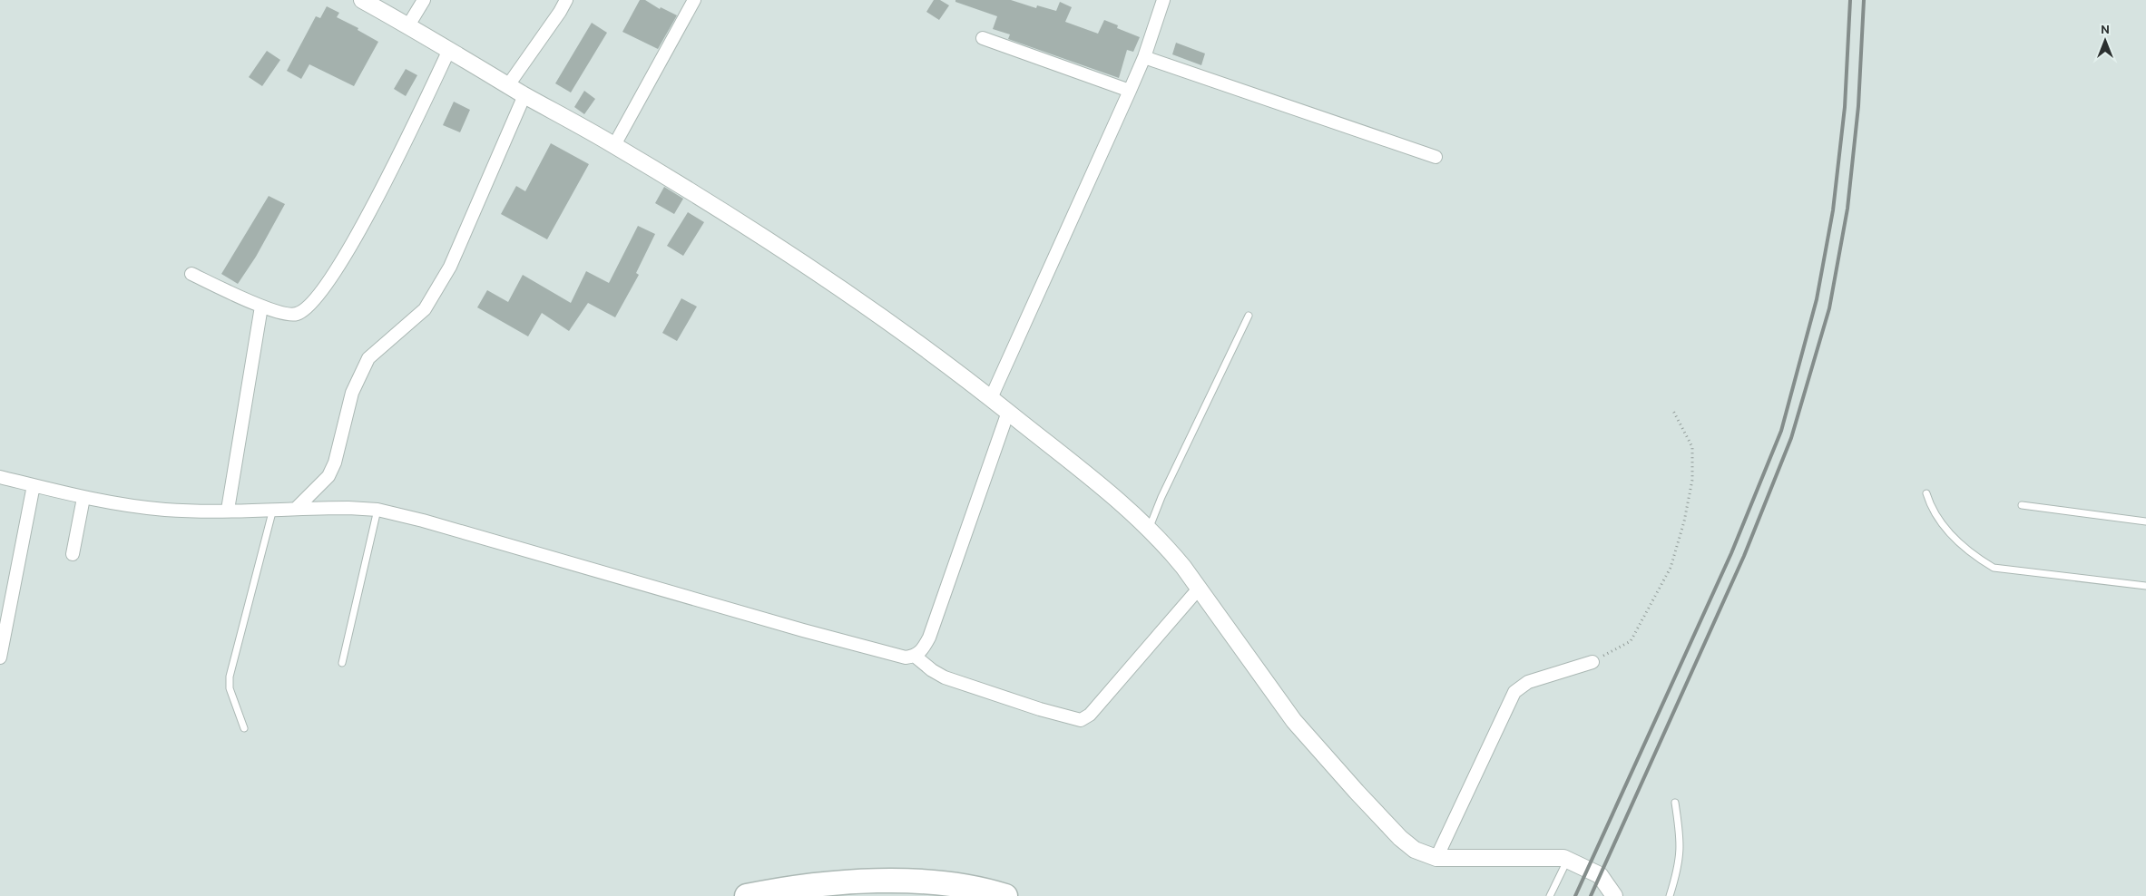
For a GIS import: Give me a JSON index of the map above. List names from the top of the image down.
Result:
{
  "north": "top"
}
